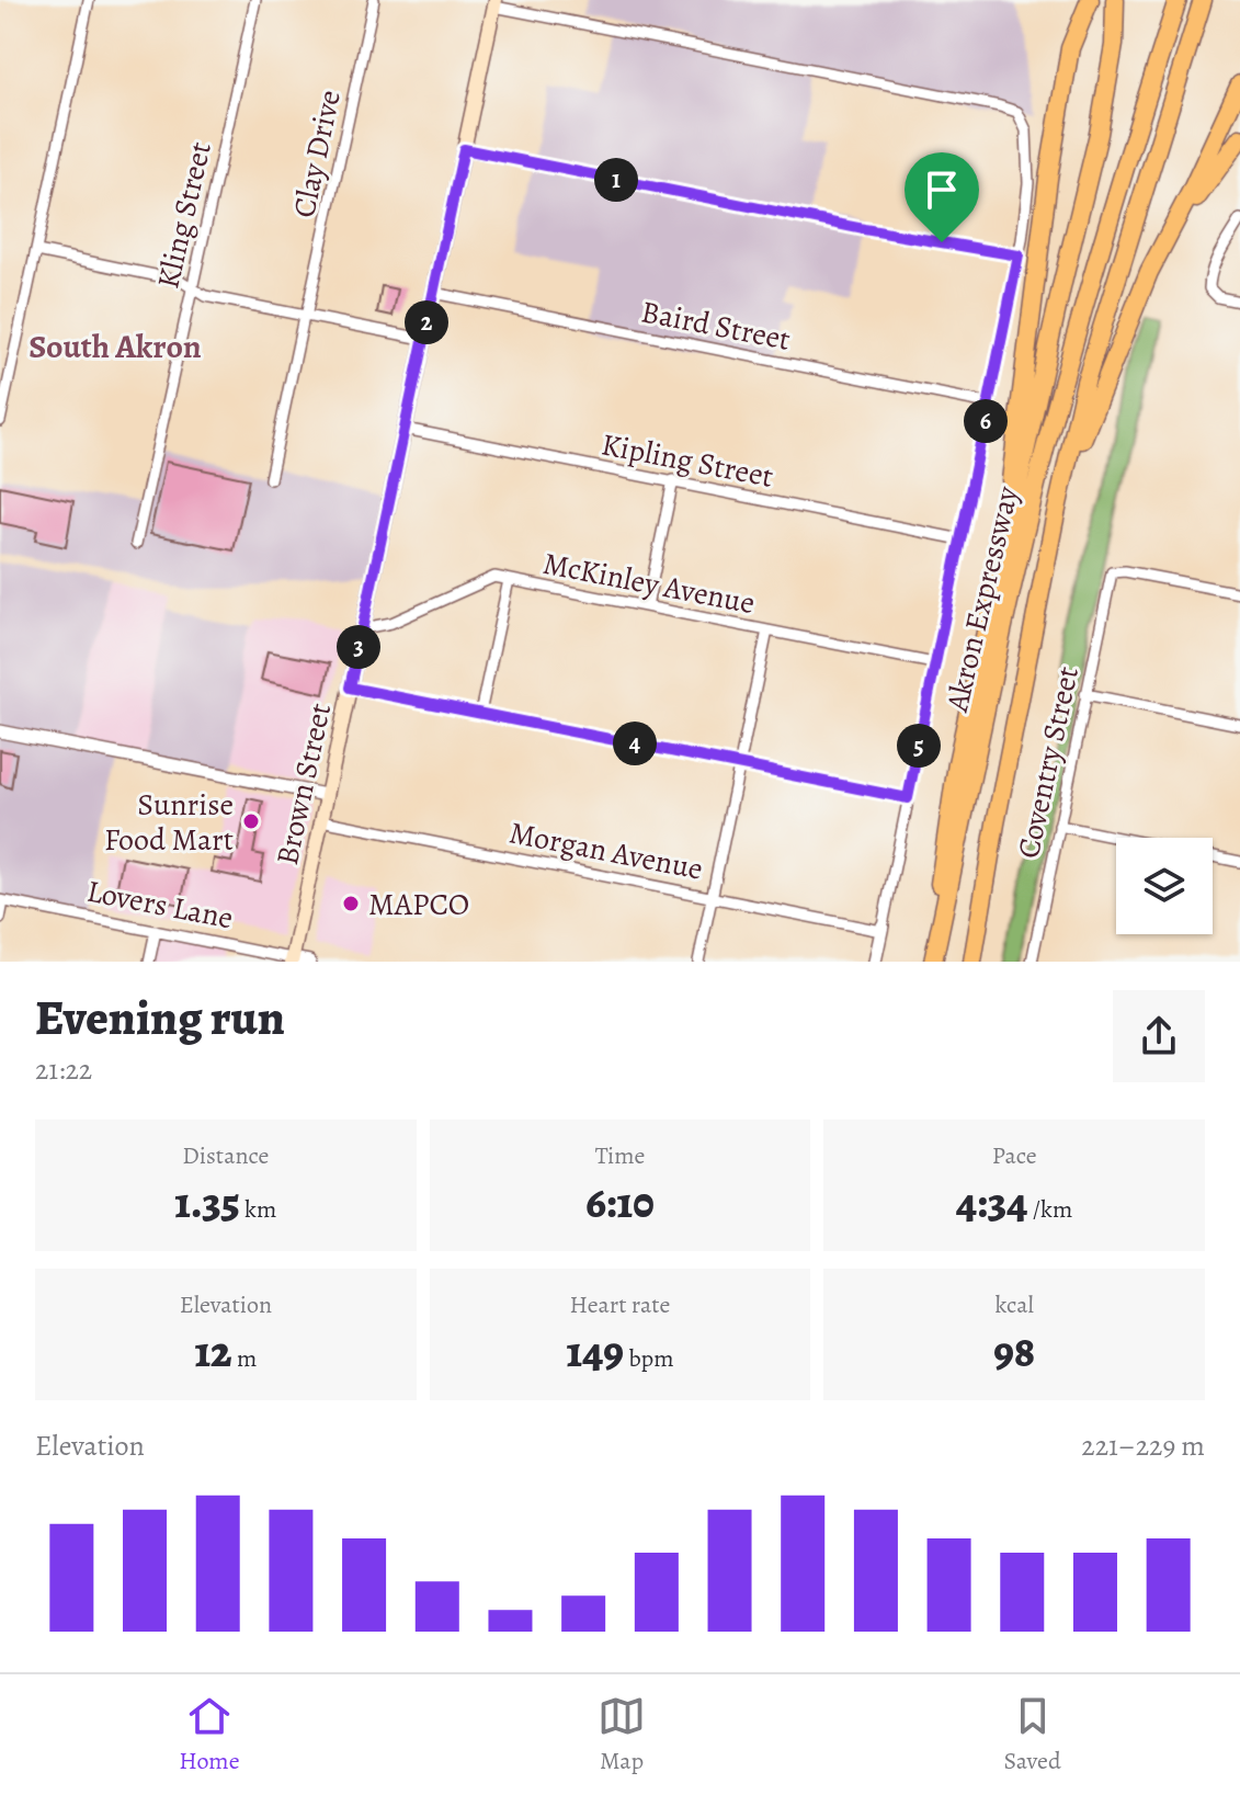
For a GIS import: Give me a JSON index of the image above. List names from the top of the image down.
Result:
{
  "streets": {
    "highway": ["Akron Expressway"],
    "main road": ["Brown Street"],
    "street": [
      "Clay Drive",
      "Kling Street",
      "Baird Street",
      "Kipling Street",
      "McKinley Avenue",
      "Coventry Street",
      "Morgan Avenue",
      "Lovers Lane"
    ]
  },
  "crossings": [
    ["Baird Street", "Brown Street"],
    ["Kipling Street", "Brown Street"],
    ["McKinley Avenue", "Brown Street"],
    ["Brown Street", "Morgan Avenue"],
    ["Brown Street", "Lovers Lane"]
  ],
  "districts": ["South Akron"],
  "places": ["Sunrise Food Mart", "MAPCO"],
  "page": {
    "pins": [
      "1",
      "2",
      "6",
      "3",
      "4",
      "5"
    ],
    "heading": ["Evening run", "21:22"],
    "stats": [
      ["Distance", "1.35 km"],
      ["Time", "6:10"],
      ["Pace", "4:34 /km"],
      ["Elevation", "12 m"],
      ["Heart rate", "149 bpm"],
      ["kcal", "98"]
    ],
    "chart": ["Elevation", "221–229 m"],
    "tabs": ["Home", "Map", "Saved"]
  }
}
